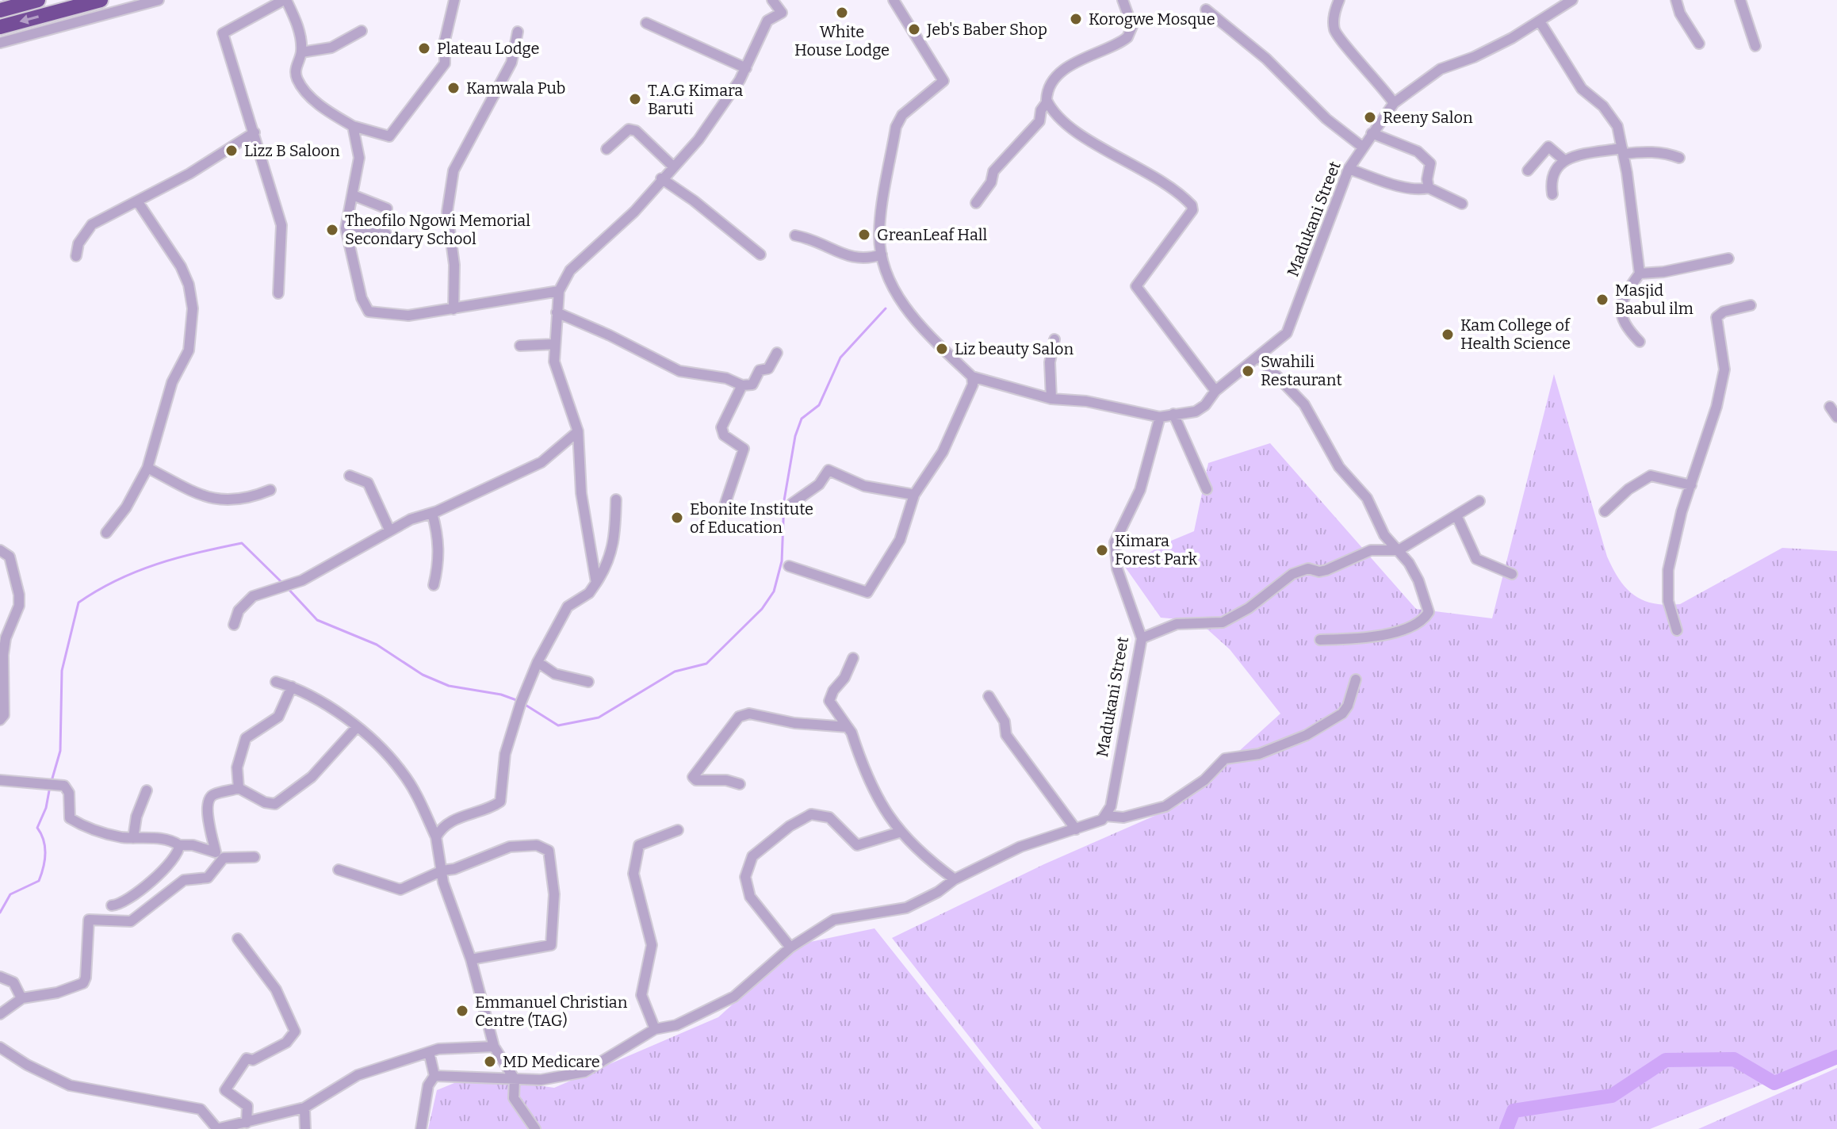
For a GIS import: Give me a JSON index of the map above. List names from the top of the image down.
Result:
{
  "streets": {
    "street": ["Madukani Street"]
  },
  "places": [
    "White House Lodge",
    "Korogwe Mosque",
    "Jeb's Baber Shop",
    "Plateau Lodge",
    "Kamwala Pub",
    "T.A.G Kimara Baruti",
    "Reeny Salon",
    "Lizz B Saloon",
    "Theofilo Ngowi Memorial Secondary School",
    "GreanLeaf Hall",
    "Masjid Baabul ilm",
    "Kam College of Health Science",
    "Liz beauty Salon",
    "Swahili Restaurant",
    "Ebonite Institute of Education",
    "Kimara Forest Park",
    "Emmanuel Christian Centre (TAG)",
    "MD Medicare"
  ]
}
